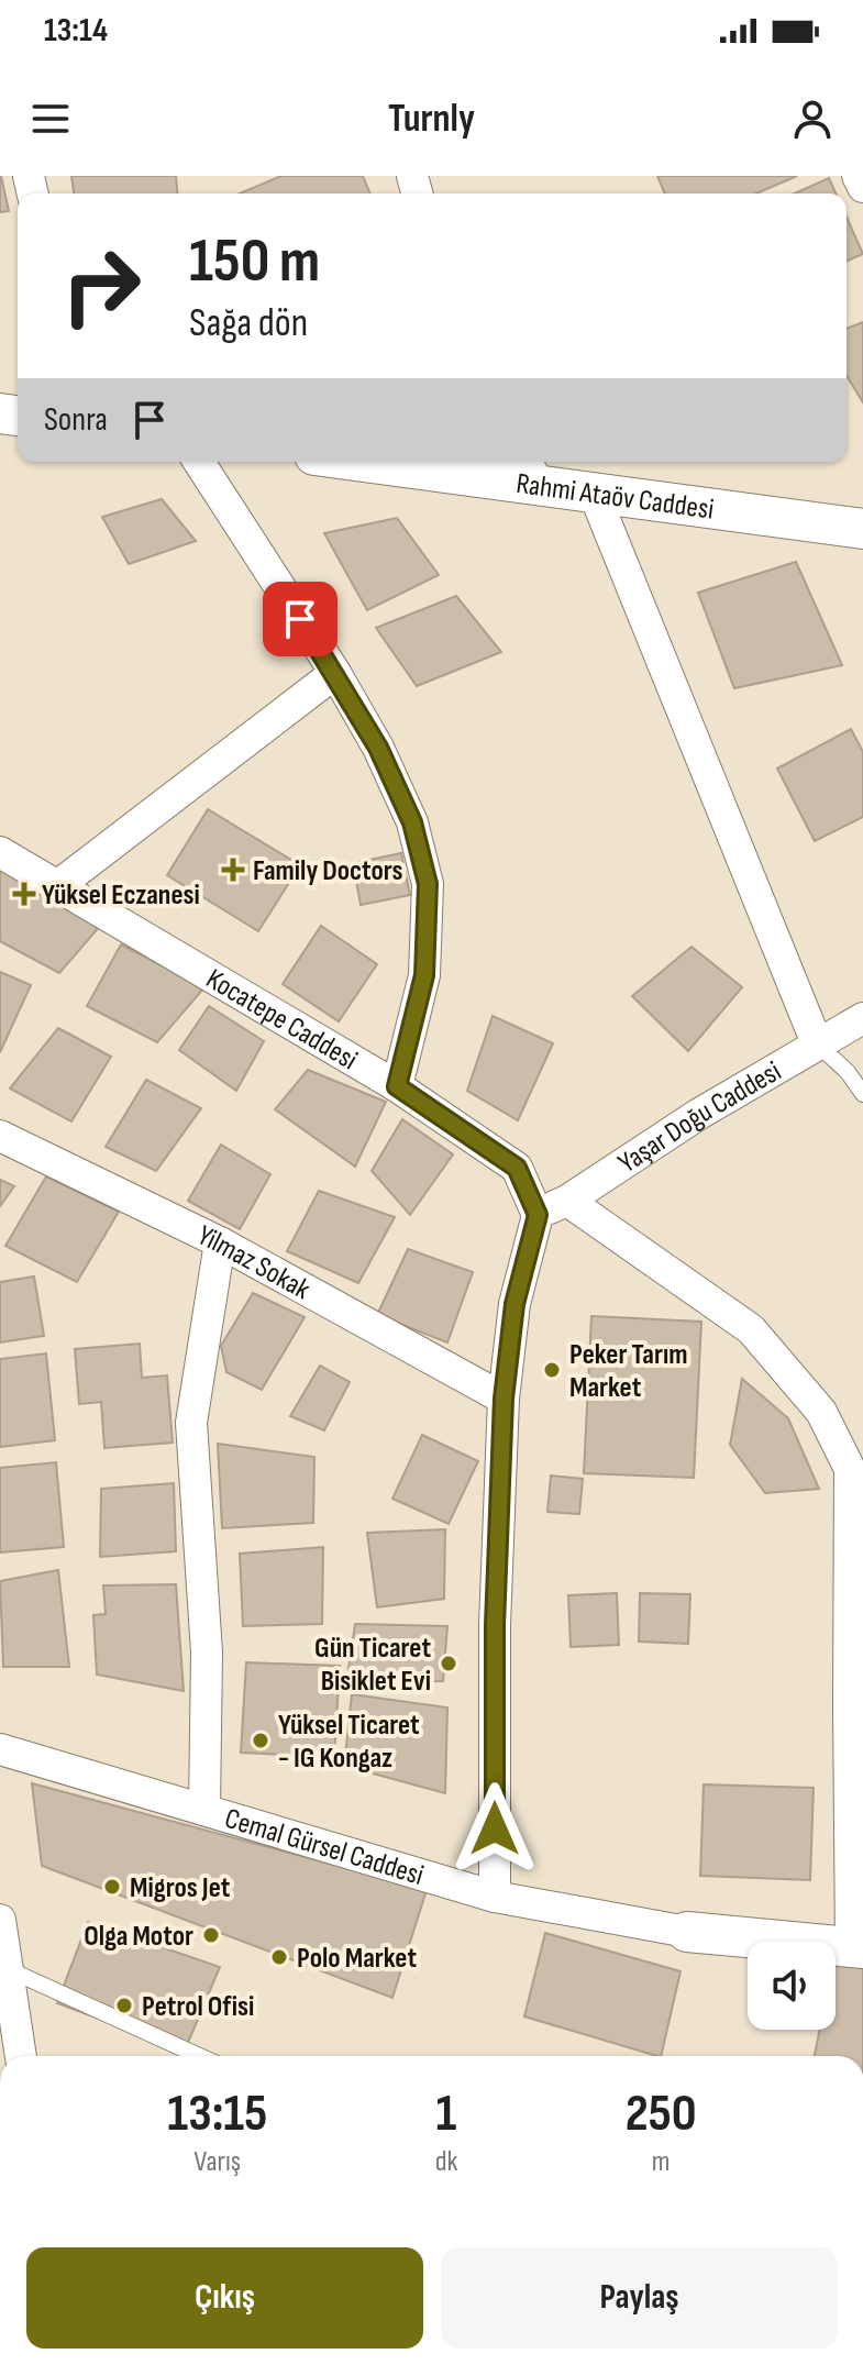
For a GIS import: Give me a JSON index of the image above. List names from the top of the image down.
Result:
{
  "streets": {
    "street": [
      "Rahmi Ataöv Caddesi",
      "Kocatepe Caddesi",
      "Yaşar Doğu Caddesi",
      "Yilmaz Sokak",
      "Cemal Gürsel Caddesi"
    ]
  },
  "crossings": [
    ["Kocatepe Caddesi", "Yaşar Doğu Caddesi"]
  ],
  "places": {
    "health": ["Family Doctors", "Yüksel Eczanesi"],
    "other": [
      "Peker Tarım Market",
      "Gün Ticaret Bisiklet Evi",
      "Yüksel Ticaret - IG Kongaz",
      "Migros Jet",
      "Olga Motor",
      "Polo Market",
      "Petrol Ofisi"
    ]
  },
  "page": {
    "status": "13:14",
    "header": "Turnly",
    "turn": ["150 m", "Sağa dön"],
    "then": "Sonra",
    "eta": [
      "13:15",
      "Varış",
      "1",
      "dk",
      "250",
      "m"
    ],
    "buttons": ["Çıkış", "Paylaş"]
  }
}
